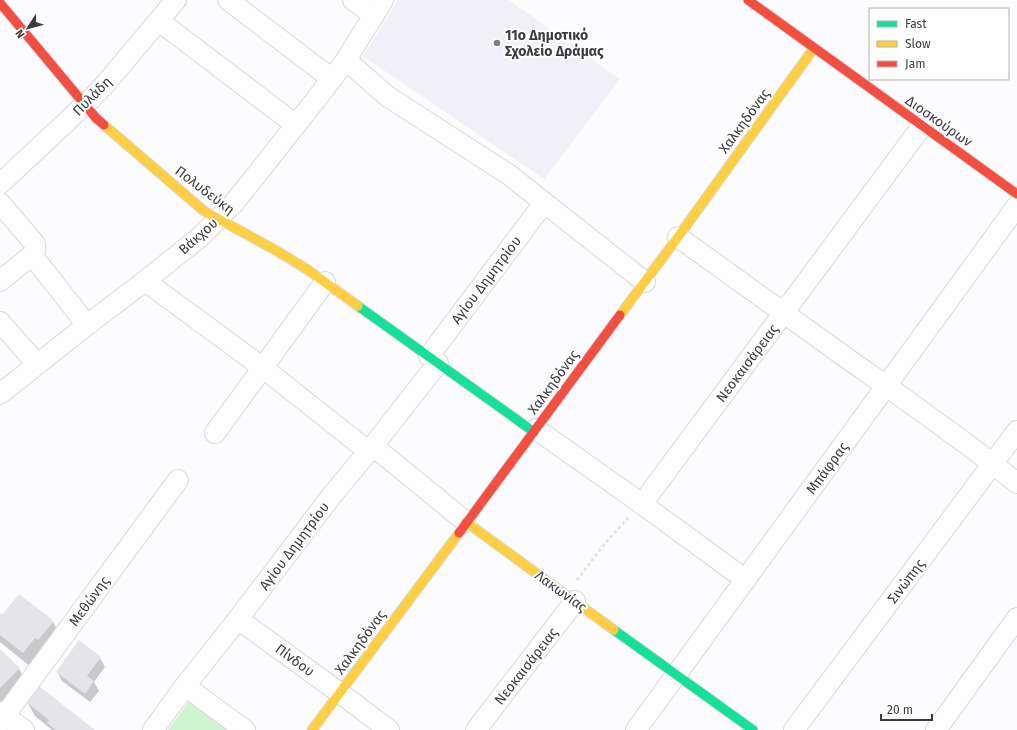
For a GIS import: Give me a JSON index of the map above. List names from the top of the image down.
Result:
{
  "streets": {
    "street": [
      "Πυλάδη",
      "Χαλκηδόνας",
      "Διοσκούρων",
      "Πολυδεύκη",
      "Βάκχου",
      "Αγίου Δημητρίου",
      "Νεοκαισάρειας",
      "Μπάφρας",
      "Σινώπης",
      "Λακωνίας",
      "Μεθώνης",
      "Πίνδου"
    ]
  },
  "crossings": [
    ["Πυλάδη", "Πολυδεύκη"],
    ["Χαλκηδόνας", "Διοσκούρων"],
    ["Χαλκηδόνας", "Πολυδεύκη"],
    ["Χαλκηδόνας", "Λακωνίας"],
    ["Χαλκηδόνας", "Πίνδου"],
    ["Διοσκούρων", "Νεοκαισάρειας"],
    ["Πολυδεύκη", "Βάκχου"],
    ["Πολυδεύκη", "Αγίου Δημητρίου"],
    ["Βάκχου", "Λακωνίας"],
    ["Αγίου Δημητρίου", "Λακωνίας"],
    ["Αγίου Δημητρίου", "Πίνδου"],
    ["Νεοκαισάρειας", "Λακωνίας"],
    ["Μπάφρας", "Λακωνίας"]
  ],
  "places": ["11ο Δημοτικό Σχολείο Δράμας"],
  "legend": ["Fast", "Slow", "Jam"],
  "scale_bar": "20 m",
  "north": "bottom left"
}
